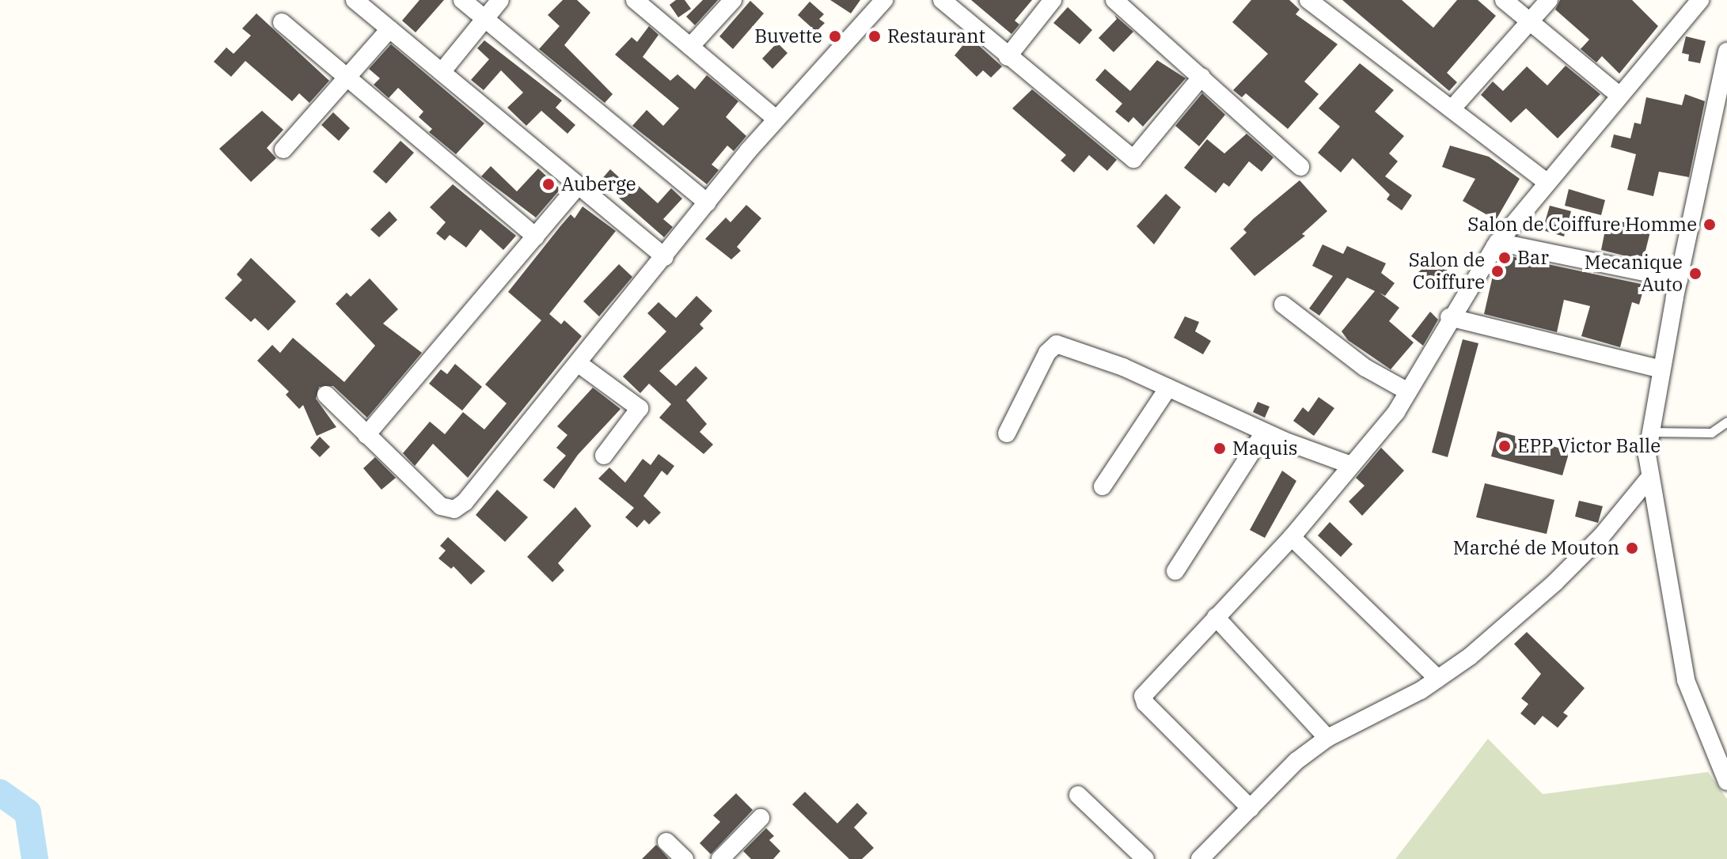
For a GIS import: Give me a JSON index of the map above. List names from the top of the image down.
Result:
{
  "places": [
    "Buvette",
    "Restaurant",
    "Auberge",
    "Salon de Coiffure Homme",
    "Bar",
    "Salon de Coiffure",
    "Mecanique Auto",
    "EPP Victor Balle",
    "Maquis",
    "Marché de Mouton"
  ]
}
